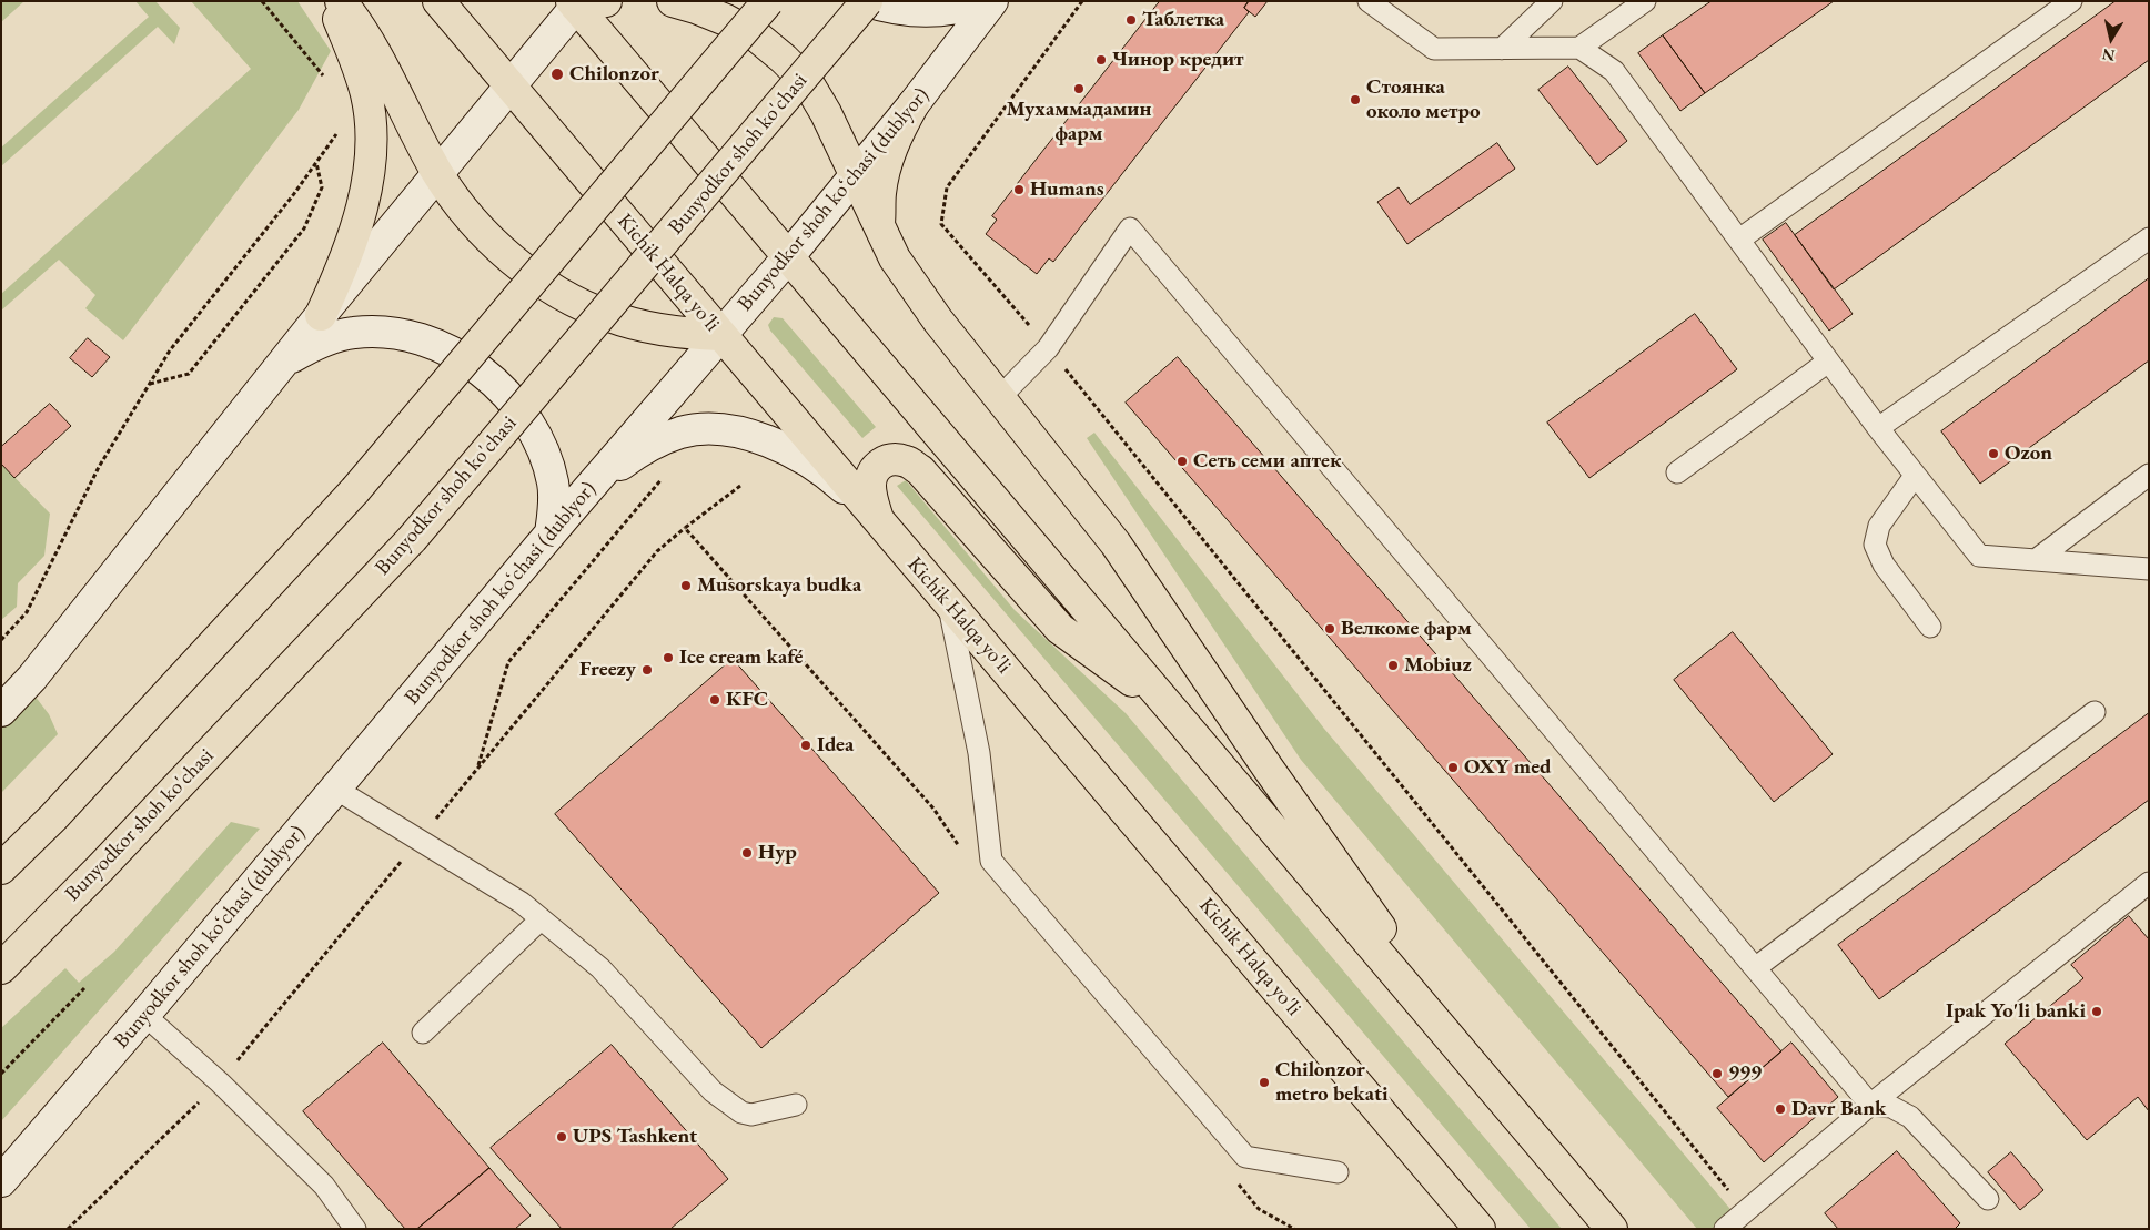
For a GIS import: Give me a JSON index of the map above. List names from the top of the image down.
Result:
{
  "streets": {
    "main road": ["Bunyodkor shoh ko'chasi", "Kichik Halqa yo'li"],
    "street": ["Bunyodkor shoh koʻchasi (dublyor)"]
  },
  "crossings": [
    ["Bunyodkor shoh koʻchasi (dublyor)", "Kichik Halqa yo'li"]
  ],
  "places": [
    "Таблетка",
    "Чинор кредит",
    "Chilonzor",
    "Мухаммадамин фарм",
    "Стоянка около метро",
    "Humans",
    "Ozon",
    "Сеть семи аптек",
    "Musorskaya budka",
    "Велкоме фарм",
    "Ice cream kafé",
    "Mobiuz",
    "Freezy",
    "KFC",
    "Idea",
    "OXY med",
    "Нур",
    "Ipak Yo'li banki",
    "999",
    "Chilonzor metro bekati",
    "Davr Bank",
    "UPS Tashkent"
  ],
  "north": "bottom"
}
